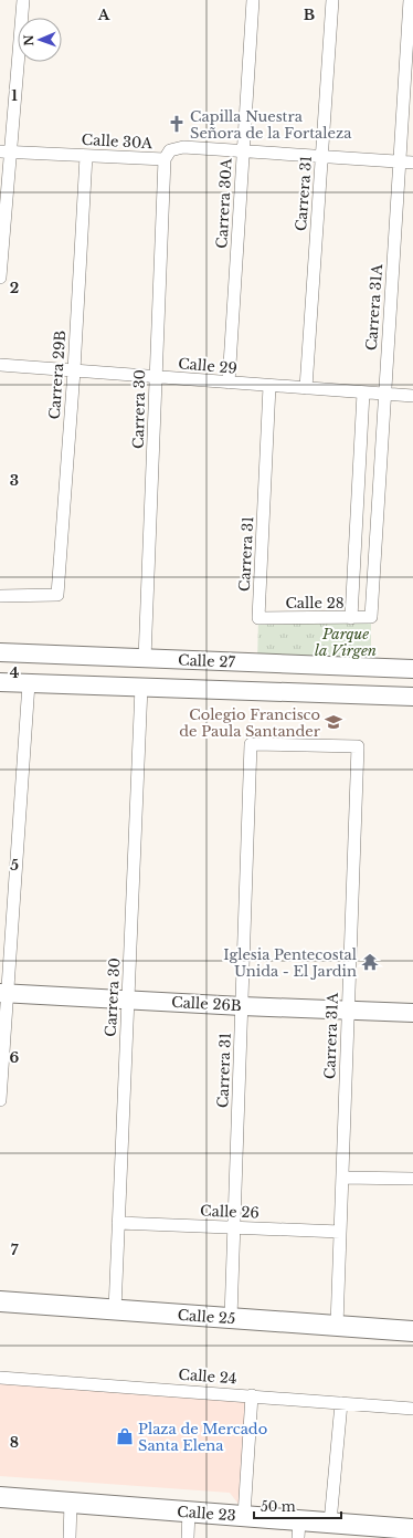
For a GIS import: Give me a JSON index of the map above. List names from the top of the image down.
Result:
{
  "streets": {
    "main road": [
      "Calle 27",
      "Calle 26B",
      "Calle 25",
      "Calle 23"
    ],
    "street": [
      "Calle 30A",
      "Carrera 31",
      "Carrera 30A",
      "Carrera 31A",
      "Calle 29",
      "Carrera 29B",
      "Carrera 30",
      "Calle 28",
      "Calle 26",
      "Calle 24"
    ]
  },
  "crossings": [
    ["Calle 30A", "Carrera 31"],
    ["Calle 30A", "Carrera 30A"],
    ["Calle 30A", "Carrera 31A"],
    ["Calle 30A", "Carrera 29B"],
    ["Calle 30A", "Carrera 30"],
    ["Carrera 31", "Carrera 31A"],
    ["Carrera 31", "Calle 29"],
    ["Carrera 31", "Calle 28"],
    ["Carrera 31", "Calle 26B"],
    ["Carrera 31", "Calle 26"],
    ["Carrera 31", "Calle 25"],
    ["Carrera 30A", "Calle 29"],
    ["Carrera 31A", "Calle 29"],
    ["Carrera 31A", "Calle 28"],
    ["Carrera 31A", "Calle 26B"],
    ["Carrera 31A", "Calle 26"],
    ["Carrera 31A", "Calle 25"],
    ["Calle 29", "Carrera 29B"],
    ["Calle 29", "Carrera 30"],
    ["Carrera 30", "Calle 27"],
    ["Carrera 30", "Calle 26B"],
    ["Carrera 30", "Calle 26"],
    ["Carrera 30", "Calle 25"]
  ],
  "parks": ["Parque la Virgen"],
  "places": {
    "church": ["Capilla Nuestra Señora de la Fortaleza"],
    "school or university": ["Colegio Francisco de Paula Santander"],
    "temple": ["Iglesia Pentecostal Unida - El Jardin"],
    "shop": ["Plaza de Mercado Santa Elena"]
  },
  "scale_bar": "50 m",
  "north": "left",
  "grid": {
    "columns": ["A", "B"],
    "rows": [
      "1",
      "2",
      "3",
      "4",
      "5",
      "6",
      "7",
      "8"
    ]
  }
}
